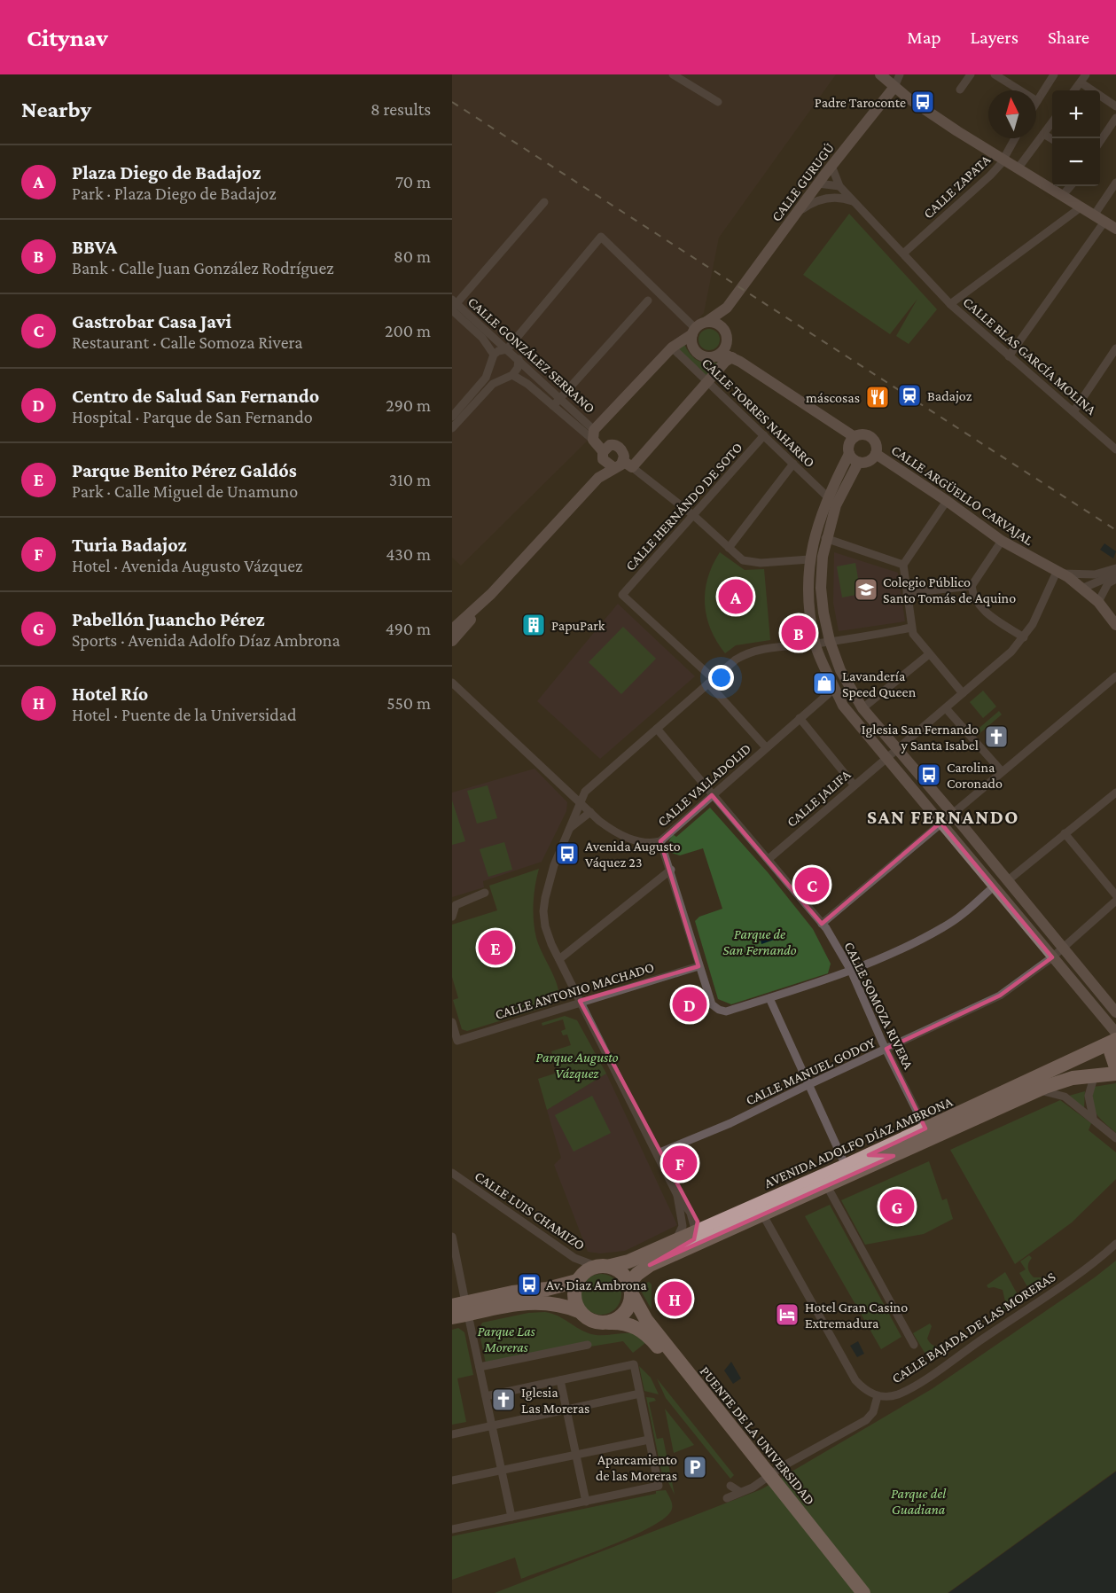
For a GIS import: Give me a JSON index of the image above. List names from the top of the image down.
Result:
{
  "streets": {
    "highway": ["AVENIDA ADOLFO DÍAZ AMBRONA", "PUENTE DE LA UNIVERSIDAD"],
    "main road": ["CALLE GURUGÚ", "CALLE ARGÜELLO CARVAJAL"],
    "street": [
      "CALLE ZAPATA",
      "CALLE GONZÁLEZ SERRANO",
      "CALLE BLAS GARCÍA MOLINA",
      "CALLE TORRES NAHARRO",
      "CALLE HERNÁNDO DE SOTO",
      "CALLE VALLADOLID",
      "CALLE JALIFA",
      "CALLE ANTONIO MACHADO",
      "CALLE SOMOZA RIVERA",
      "CALLE MANUEL GODOY",
      "CALLE LUIS CHAMIZO",
      "CALLE BAJADA DE LAS MORERAS"
    ]
  },
  "crossings": [
    ["CALLE ZAPATA", "CALLE BLAS GARCÍA MOLINA"],
    ["CALLE TORRES NAHARRO", "CALLE HERNÁNDO DE SOTO"],
    ["CALLE ARGÜELLO CARVAJAL", "CALLE JALIFA"],
    ["CALLE VALLADOLID", "CALLE SOMOZA RIVERA"],
    ["CALLE JALIFA", "CALLE SOMOZA RIVERA"],
    ["CALLE SOMOZA RIVERA", "CALLE MANUEL GODOY"],
    ["CALLE SOMOZA RIVERA", "AVENIDA ADOLFO DÍAZ AMBRONA"],
    ["AVENIDA ADOLFO DÍAZ AMBRONA", "CALLE LUIS CHAMIZO"],
    ["AVENIDA ADOLFO DÍAZ AMBRONA", "PUENTE DE LA UNIVERSIDAD"],
    ["CALLE LUIS CHAMIZO", "PUENTE DE LA UNIVERSIDAD"]
  ],
  "districts": ["SAN FERNANDO"],
  "parks": [
    "Parque de San Fernando",
    "Parque Augusto Vázquez",
    "Parque Las Moreras",
    "Parque del Guadiana"
  ],
  "places": {
    "bus stop": [
      "Padre Taroconte",
      "Carolina Coronado",
      "Avenida Augusto Váquez 23",
      "Av. Diaz Ambrona"
    ],
    "station": ["Badajoz"],
    "restaurant": ["máscosas"],
    "school or university": ["Colegio Público Santo Tomás de Aquino"],
    "building": ["PapuPark"],
    "shop": ["Lavandería Speed Queen"],
    "church": ["Iglesia San Fernando y Santa Isabel", "Iglesia Las Moreras"],
    "hotel": ["Hotel Gran Casino Extremadura"],
    "parking": ["Aparcamiento de las Moreras"]
  },
  "north": "top",
  "page": {
    "header": "Citynav",
    "nav": ["Map", "Layers", "Share"],
    "heading": ["Nearby", "8 results"],
    "map_buttons": ["+", "−"],
    "list": [
      {
        "mark": "A",
        "name": "Plaza Diego de Badajoz",
        "note": "Park · Plaza Diego de Badajoz",
        "value": "70 m"
      },
      {
        "mark": "B",
        "name": "BBVA",
        "note": "Bank · Calle Juan González Rodríguez",
        "value": "80 m"
      },
      {
        "mark": "C",
        "name": "Gastrobar Casa Javi",
        "note": "Restaurant · Calle Somoza Rivera",
        "value": "200 m"
      },
      {
        "mark": "D",
        "name": "Centro de Salud San Fernando",
        "note": "Hospital · Parque de San Fernando",
        "value": "290 m"
      },
      {
        "mark": "E",
        "name": "Parque Benito Pérez Galdós",
        "note": "Park · Calle Miguel de Unamuno",
        "value": "310 m"
      },
      {
        "mark": "F",
        "name": "Turia Badajoz",
        "note": "Hotel · Avenida Augusto Vázquez",
        "value": "430 m"
      },
      {
        "mark": "G",
        "name": "Pabellón Juancho Pérez",
        "note": "Sports · Avenida Adolfo Díaz Ambrona",
        "value": "490 m"
      },
      {
        "mark": "H",
        "name": "Hotel Río",
        "note": "Hotel · Puente de la Universidad",
        "value": "550 m"
      }
    ],
    "pins": [
      "A",
      "B",
      "C",
      "E",
      "D",
      "F",
      "G",
      "H"
    ]
  }
}
